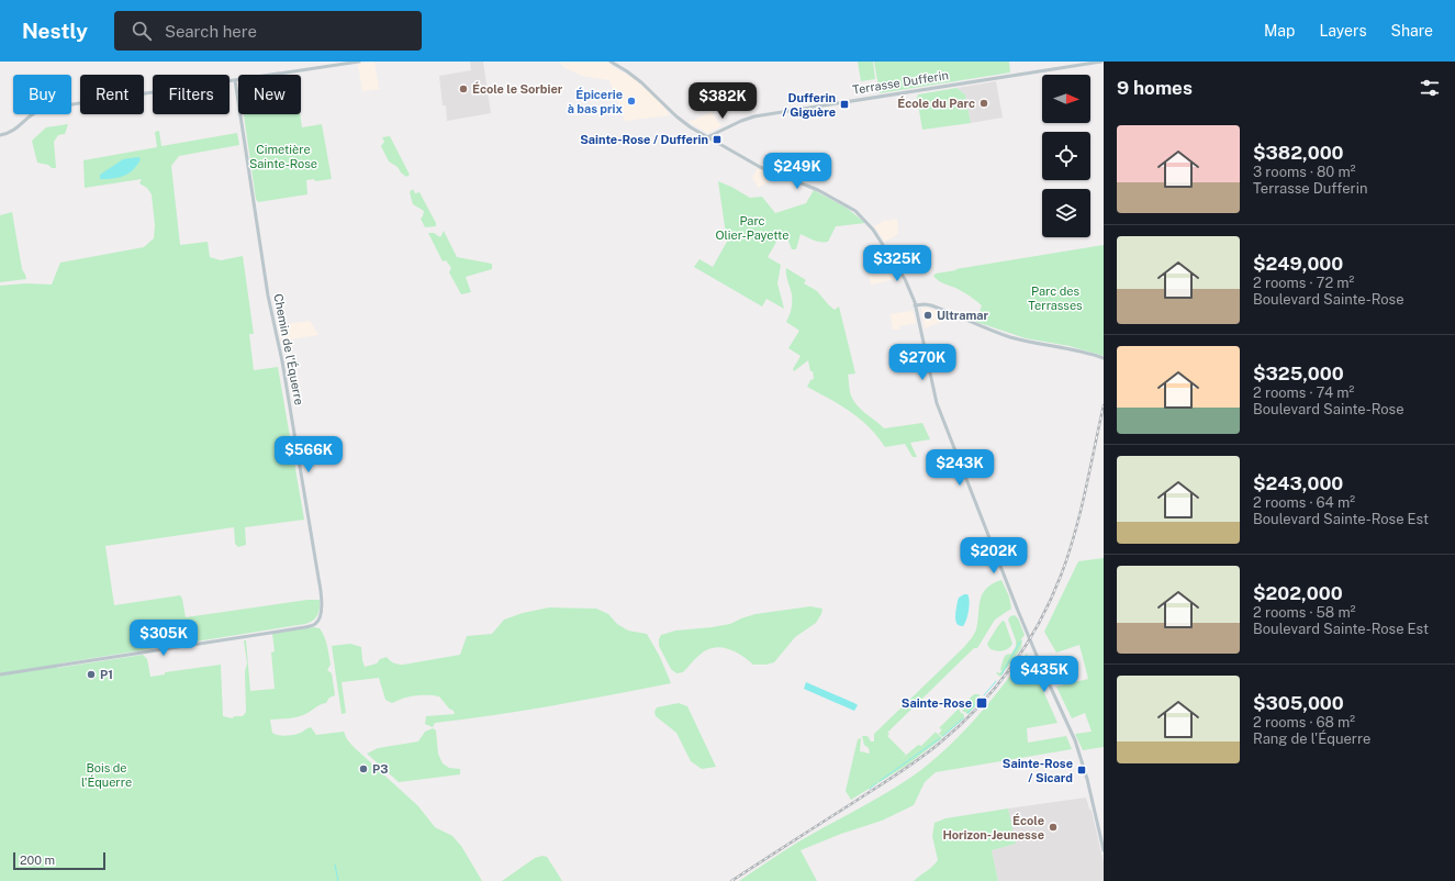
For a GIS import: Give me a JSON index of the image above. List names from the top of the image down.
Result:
{
  "streets": {
    "street": ["Terrasse Dufferin", "Chemin de l'Équerre"]
  },
  "parks": [
    "Cimetière Sainte-Rose",
    "Parc Olier-Payette",
    "Parc des Terrasses",
    "Bois de l'Équerre"
  ],
  "places": {
    "other": [
      "École le Sorbier",
      "Épicerie à bas prix",
      "École du Parc",
      "Ultramar",
      "P1",
      "P3",
      "École Horizon-Jeunesse"
    ],
    "transit": [
      "Dufferin / Giguère",
      "Sainte-Rose / Dufferin",
      "Sainte-Rose",
      "Sainte-Rose / Sicard"
    ]
  },
  "scale_bar": "200 m",
  "north": "right",
  "page": {
    "header": "Nestly",
    "search": "Search here",
    "nav": ["Map", "Layers", "Share"],
    "heading": "9 homes",
    "chip": [
      "Buy",
      "Rent",
      "Filters",
      "New"
    ],
    "price": [
      "$382K",
      "$249K",
      "$325K",
      "$270K",
      "$566K",
      "$243K",
      "$202K",
      "$305K",
      "$435K"
    ],
    "list": [
      {
        "name": "$382,000",
        "note": "3 rooms · 80 m² · Terrasse Dufferin"
      },
      {
        "name": "$249,000",
        "note": "2 rooms · 72 m² · Boulevard Sainte-Rose"
      },
      {
        "name": "$325,000",
        "note": "2 rooms · 74 m² · Boulevard Sainte-Rose"
      },
      {
        "name": "$243,000",
        "note": "2 rooms · 64 m² · Boulevard Sainte-Rose Est"
      },
      {
        "name": "$202,000",
        "note": "2 rooms · 58 m² · Boulevard Sainte-Rose Est"
      },
      {
        "name": "$305,000",
        "note": "2 rooms · 68 m² · Rang de l'Équerre"
      }
    ],
    "scale": "200 m"
  }
}
